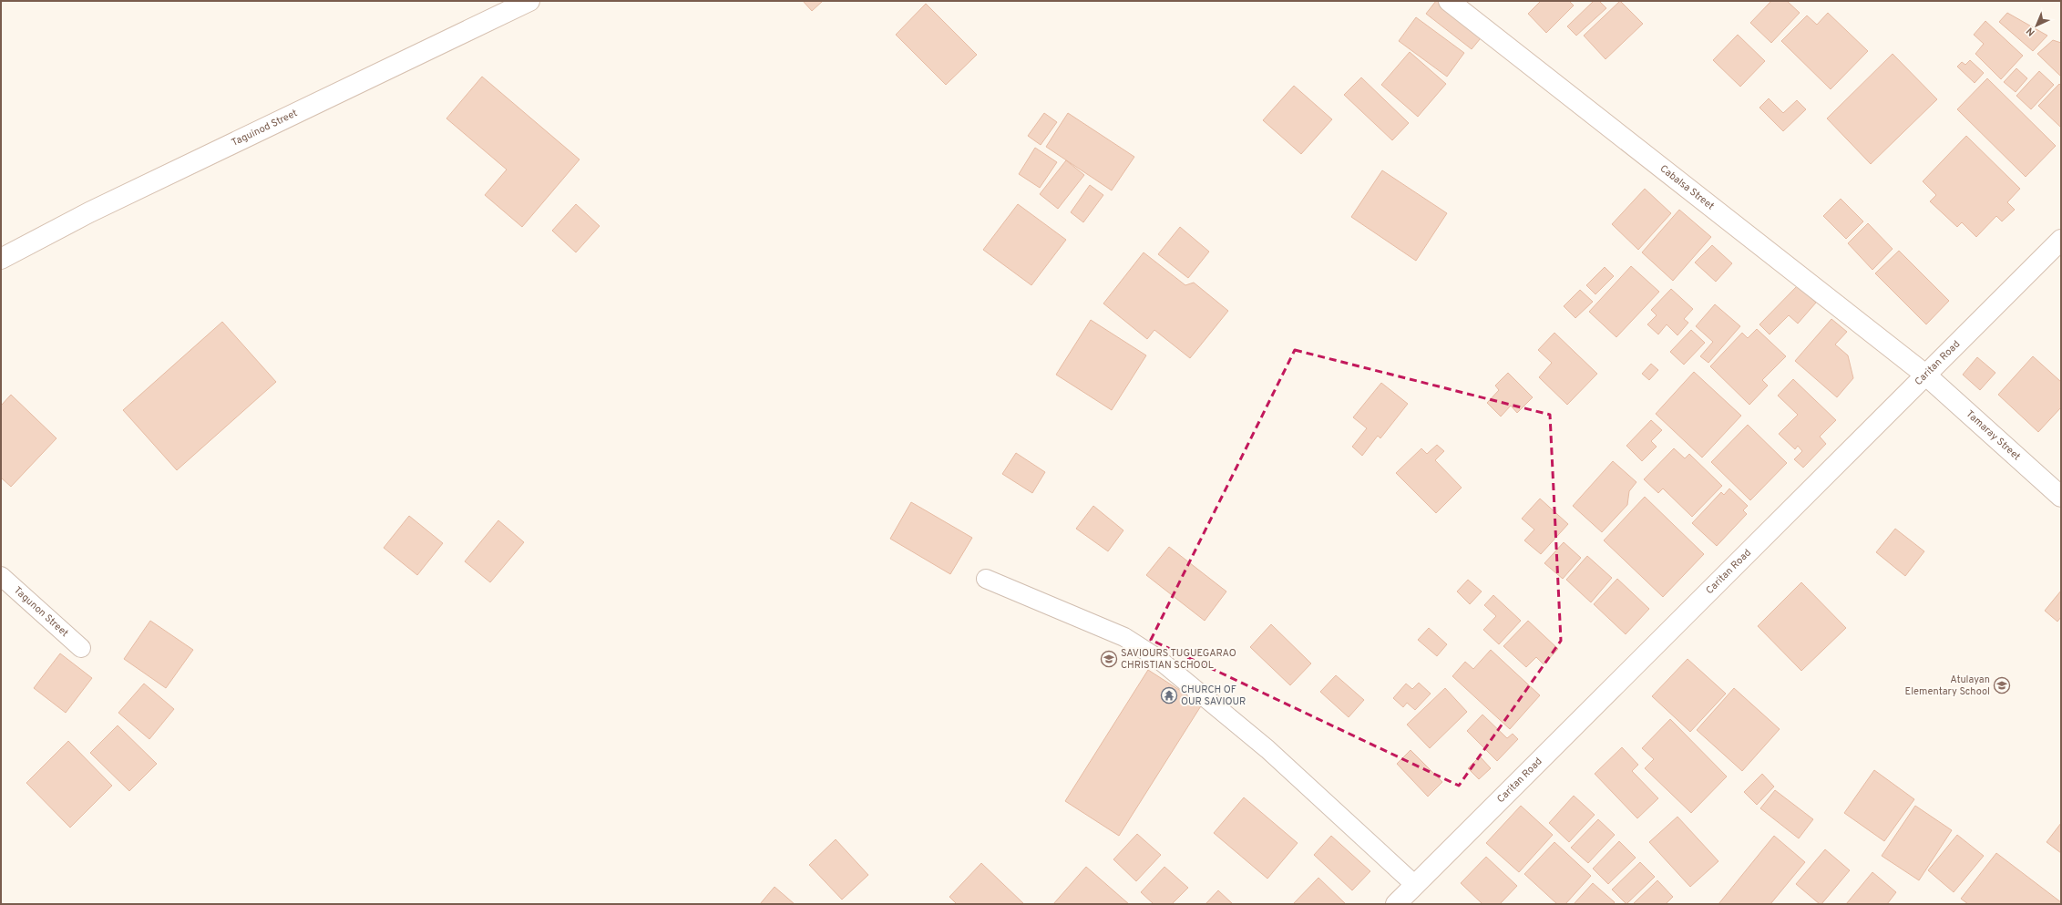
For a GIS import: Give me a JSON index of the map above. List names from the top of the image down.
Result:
{
  "streets": {
    "street": [
      "Taguinod Street",
      "Cabalsa Street",
      "Caritan Road",
      "Tamaray Street"
    ],
    "lane": ["Tagunon Street"]
  },
  "crossings": [
    ["Cabalsa Street", "Caritan Road"],
    ["Cabalsa Street", "Tamaray Street"],
    ["Caritan Road", "Tamaray Street"]
  ],
  "places": {
    "school or university": ["SAVIOURS TUGUEGARAO CHRISTIAN SCHOOL", "Atulayan Elementary School"],
    "temple": ["CHURCH OF OUR SAVIOUR"]
  },
  "north": "bottom left"
}
